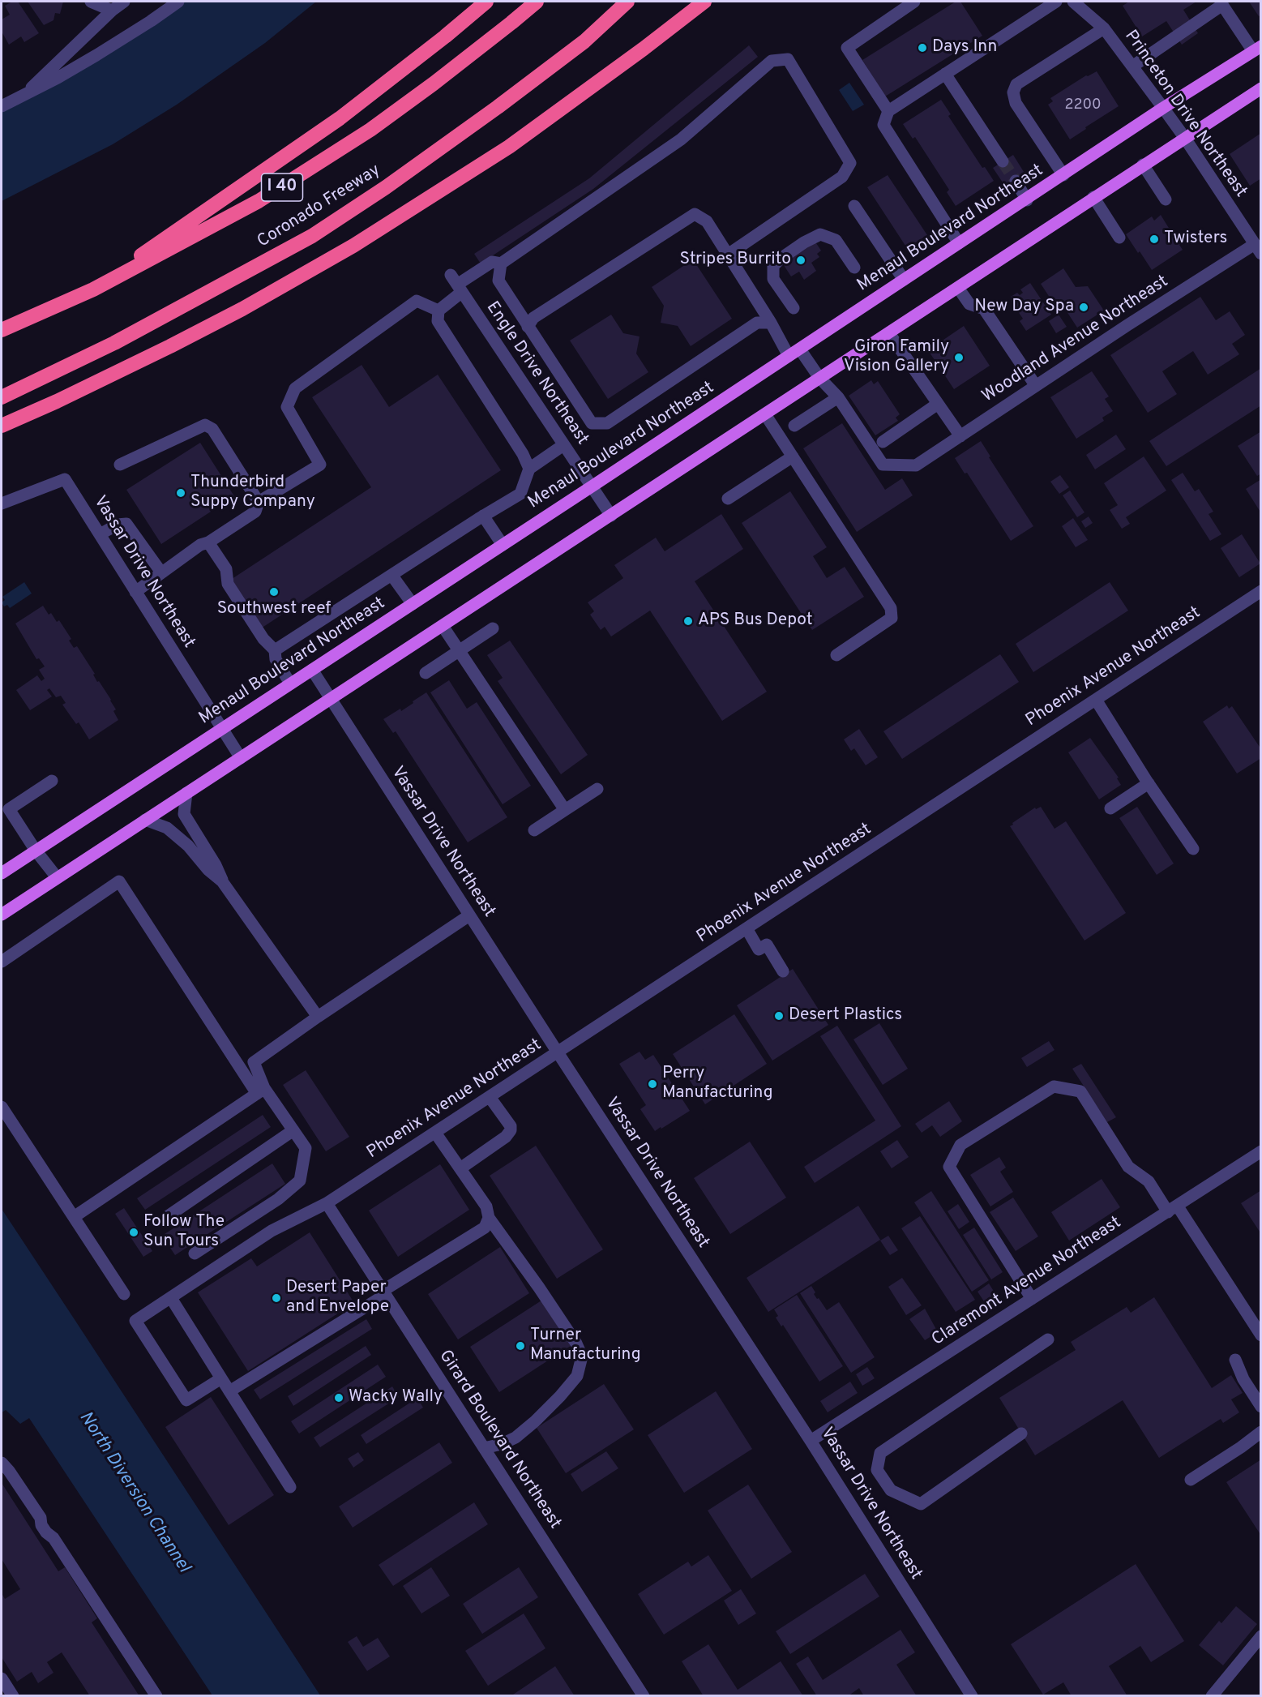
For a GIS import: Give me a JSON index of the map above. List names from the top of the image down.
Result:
{
  "streets": {
    "highway": ["I 40", "Coronado Freeway"],
    "main road": ["Menaul Boulevard Northeast"],
    "street": [
      "Princeton Drive Northeast",
      "Woodland Avenue Northeast",
      "Engle Drive Northeast",
      "Vassar Drive Northeast",
      "Phoenix Avenue Northeast",
      "Claremont Avenue Northeast",
      "Girard Boulevard Northeast"
    ]
  },
  "crossings": [
    ["Princeton Drive Northeast", "Menaul Boulevard Northeast"],
    ["Princeton Drive Northeast", "Woodland Avenue Northeast"],
    ["Menaul Boulevard Northeast", "Engle Drive Northeast"],
    ["Menaul Boulevard Northeast", "Vassar Drive Northeast"],
    ["Vassar Drive Northeast", "Phoenix Avenue Northeast"],
    ["Vassar Drive Northeast", "Claremont Avenue Northeast"],
    ["Phoenix Avenue Northeast", "Girard Boulevard Northeast"]
  ],
  "water": ["North Diversion Channel"],
  "places": [
    "Days Inn",
    "Twisters",
    "Stripes Burrito",
    "New Day Spa",
    "Giron Family Vision Gallery",
    "Thunderbird Suppy Company",
    "Southwest reef",
    "APS Bus Depot",
    "Desert Plastics",
    "Perry Manufacturing",
    "Follow The Sun Tours",
    "Desert Paper and Envelope",
    "Turner Manufacturing",
    "Wacky Wally"
  ],
  "house_numbers": ["2200"]
}
